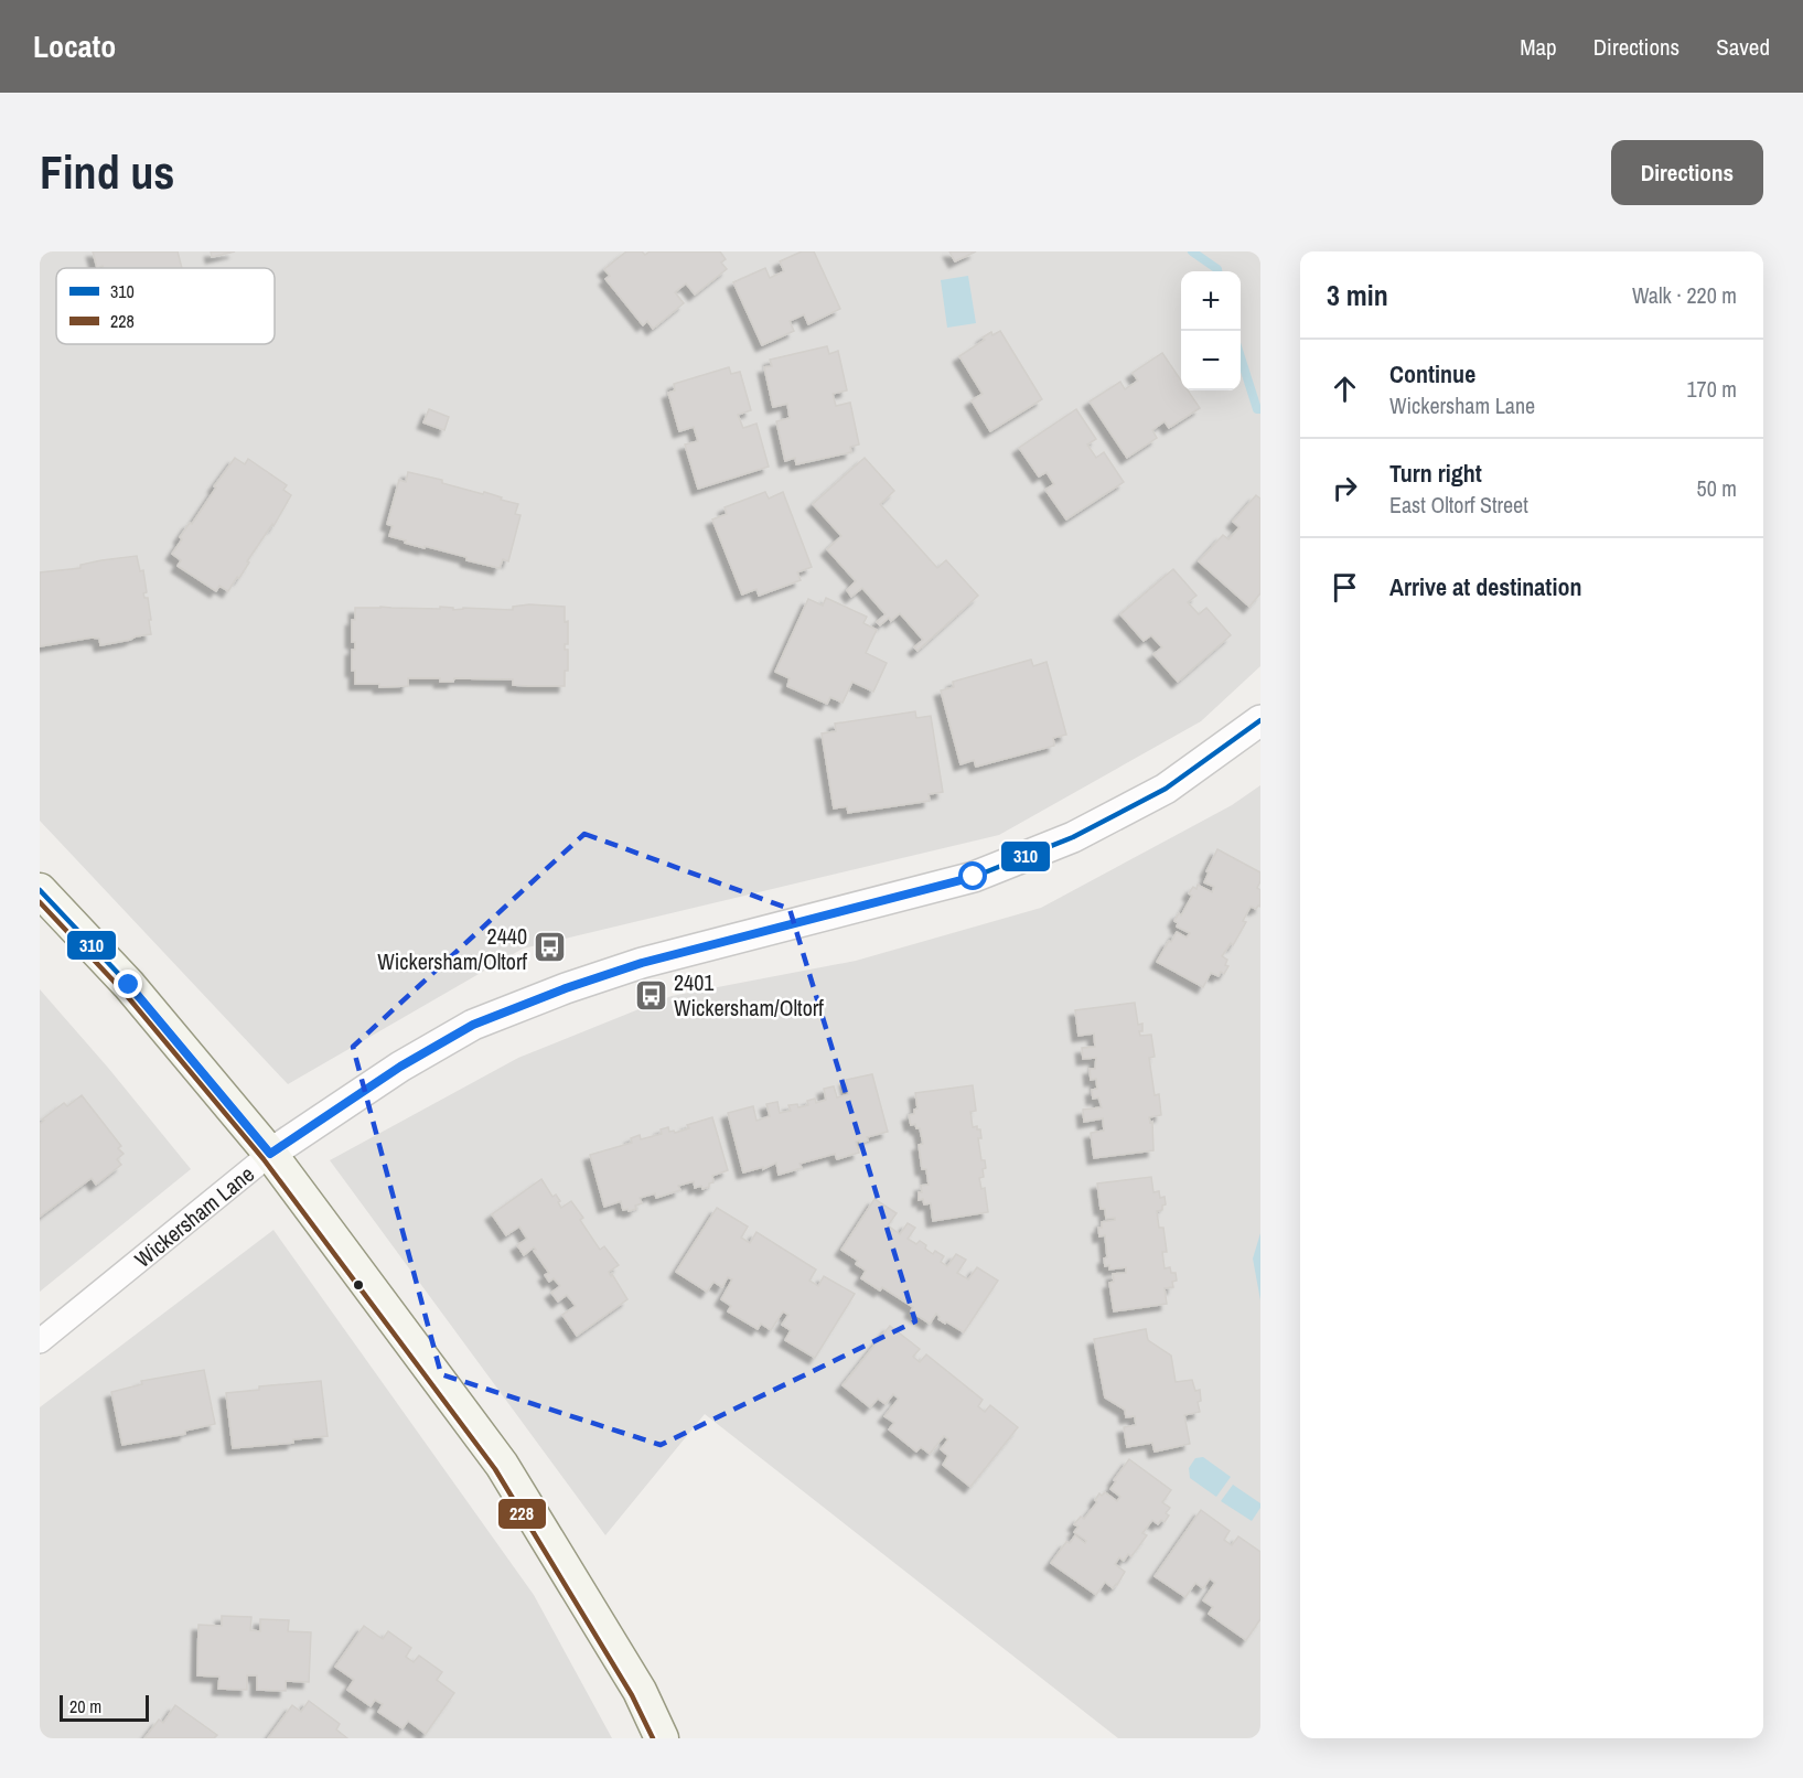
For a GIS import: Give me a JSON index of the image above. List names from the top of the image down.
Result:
{
  "streets": {
    "street": ["Wickersham Lane"]
  },
  "places": {
    "bus stop": ["2440 Wickersham/Oltorf", "2401 Wickersham/Oltorf"]
  },
  "lines": ["transit line 310", "transit line 228"],
  "legend": ["310", "228"],
  "scale_bar": "20 m",
  "page": {
    "header": "Locato",
    "nav": ["Map", "Directions", "Saved"],
    "buttons": "Directions",
    "title": "Find us",
    "heading": ["3 min", "Walk · 220 m"],
    "map_buttons": ["+", "−"],
    "list": [
      ["Continue", "Wickersham Lane", "170 m"],
      ["Turn right", "East Oltorf Street", "50 m"],
      "Arrive at destination"
    ],
    "scale": "20 m"
  }
}
